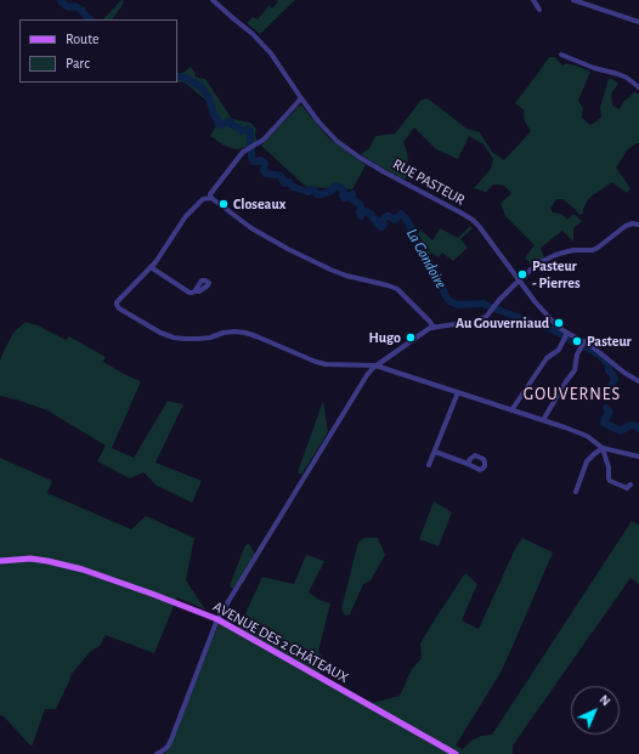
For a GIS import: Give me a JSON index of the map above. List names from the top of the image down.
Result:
{
  "streets": {
    "main road": ["AVENUE DES 2 CHÂTEAUX"],
    "street": ["RUE PASTEUR"]
  },
  "districts": ["GOUVERNES"],
  "water": ["La Gondoire"],
  "places": [
    "Closeaux",
    "Pasteur - Pierres",
    "Au Gouverniaud",
    "Hugo",
    "Pasteur"
  ],
  "legend": ["Route", "Parc"],
  "north": "top right"
}
